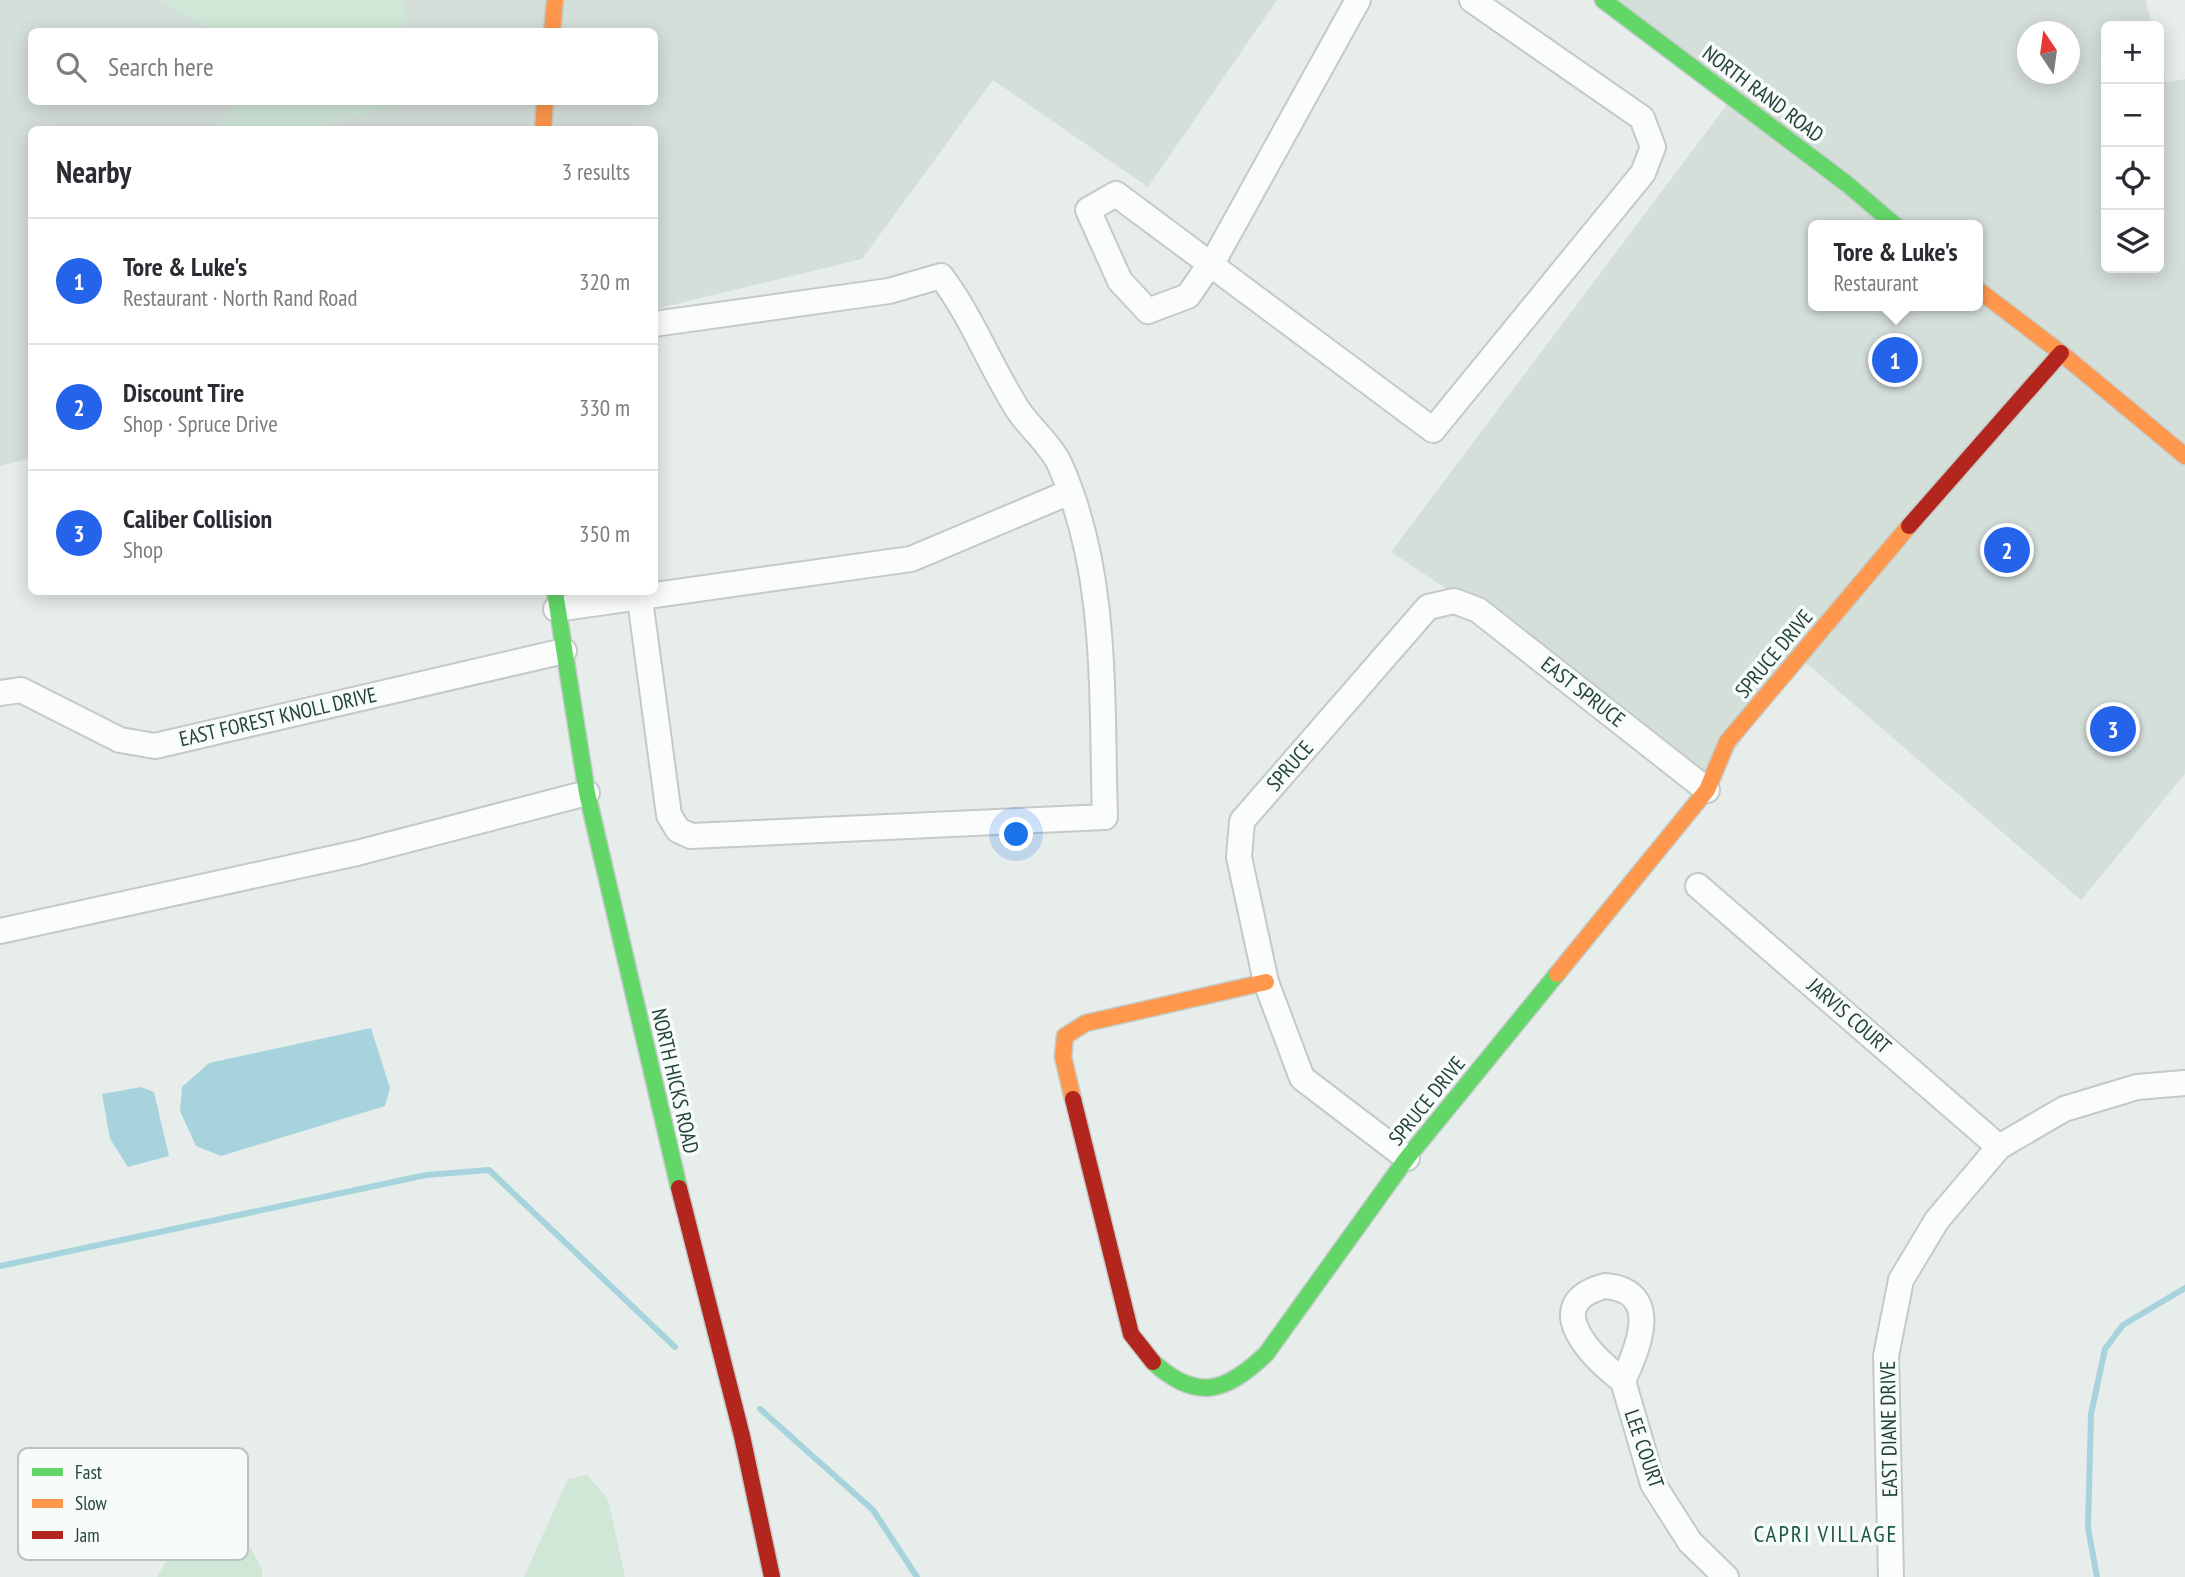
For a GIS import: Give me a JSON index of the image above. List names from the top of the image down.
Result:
{
  "streets": {
    "street": [
      "NORTH RAND ROAD",
      "SPRUCE DRIVE",
      "EAST SPRUCE",
      "EAST FOREST KNOLL DRIVE",
      "SPRUCE",
      "JARVIS COURT",
      "NORTH HICKS ROAD",
      "EAST DIANE DRIVE",
      "LEE COURT"
    ]
  },
  "crossings": [
    ["SPRUCE DRIVE", "EAST SPRUCE"],
    ["SPRUCE DRIVE", "SPRUCE"],
    ["EAST SPRUCE", "SPRUCE"],
    ["EAST FOREST KNOLL DRIVE", "NORTH HICKS ROAD"],
    ["JARVIS COURT", "EAST DIANE DRIVE"]
  ],
  "districts": ["CAPRI VILLAGE"],
  "legend": ["Fast", "Slow", "Jam"],
  "north": "top",
  "page": {
    "map_buttons": ["+", "−"],
    "search": "Search here",
    "heading": ["Nearby", "3 results"],
    "list": [
      {
        "mark": "1",
        "name": "Tore & Luke's",
        "note": "Restaurant · North Rand Road",
        "value": "320 m"
      },
      {
        "mark": "2",
        "name": "Discount Tire",
        "note": "Shop · Spruce Drive",
        "value": "330 m"
      },
      {
        "mark": "3",
        "name": "Caliber Collision",
        "note": "Shop",
        "value": "350 m"
      }
    ],
    "popup": ["Tore & Luke's", "Restaurant"],
    "pins": ["1", "2", "3"]
  }
}
